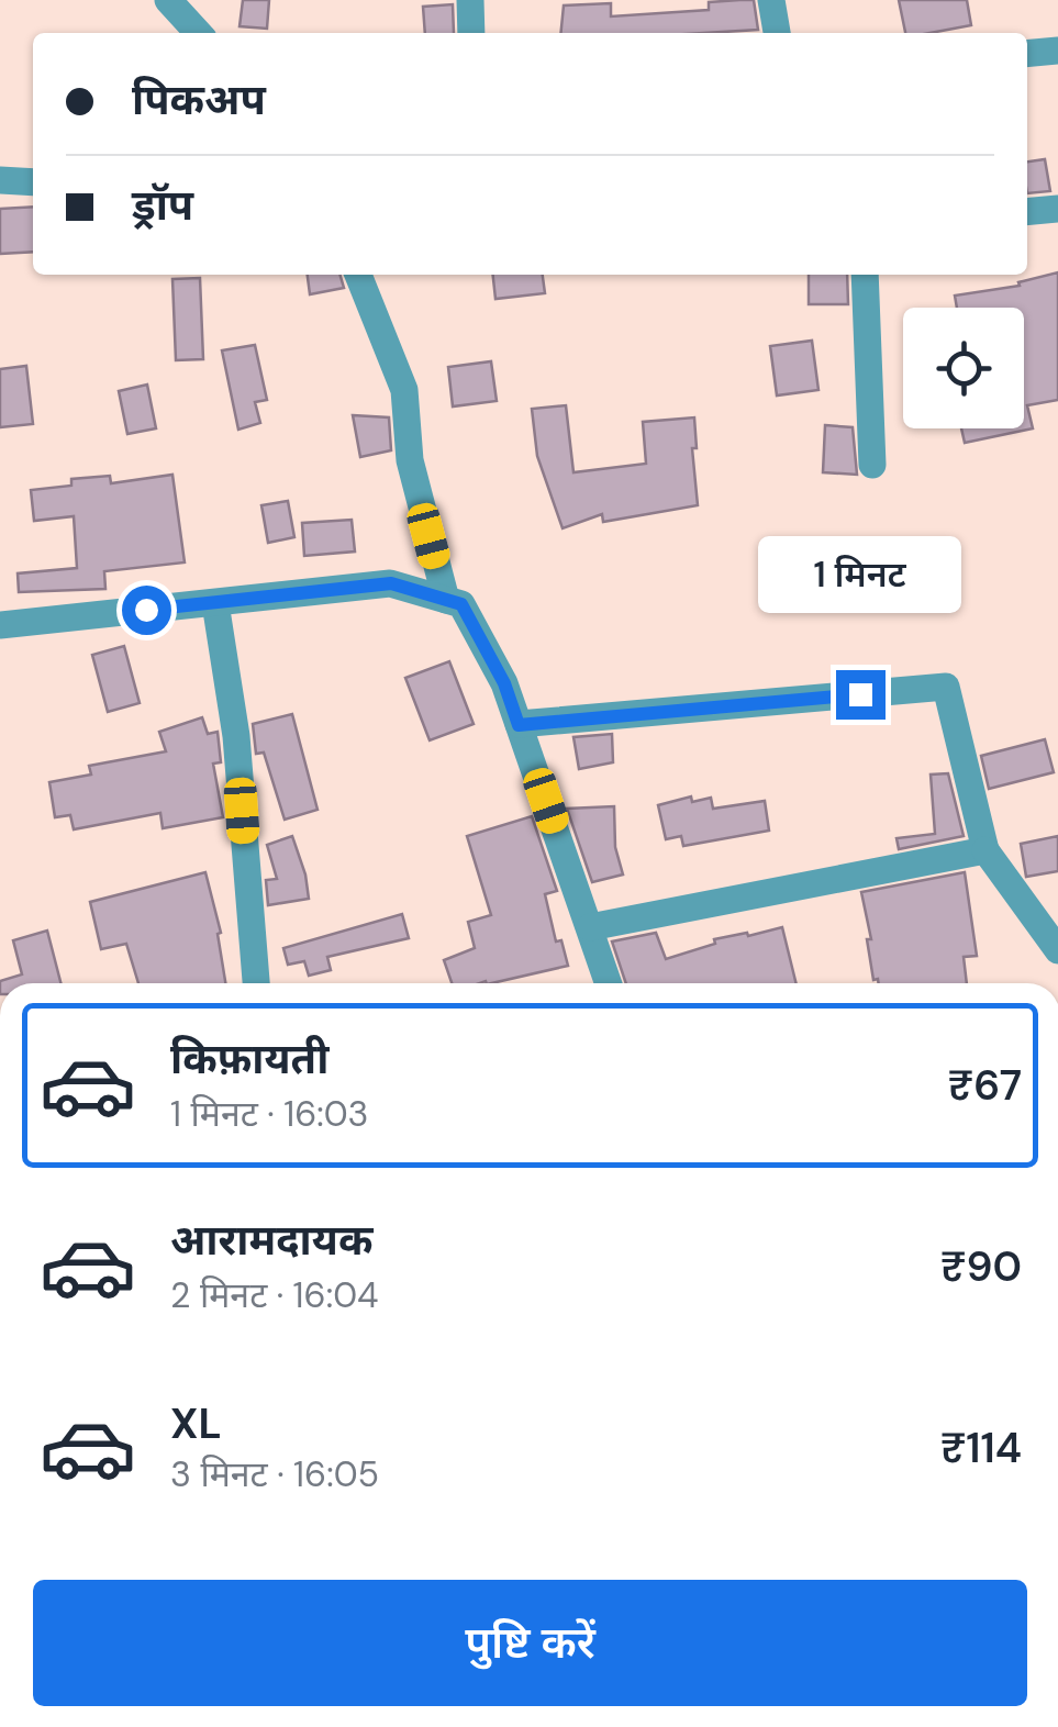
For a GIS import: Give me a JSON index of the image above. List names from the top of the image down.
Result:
{
  "page": {
    "banner": ["पिकअप", "ड्रॉप"],
    "bubble": "1 मिनट",
    "list": [
      {
        "name": "किफ़ायती",
        "note": "1 मिनट · 16:03",
        "value": "₹67"
      },
      {
        "name": "आरामदायक",
        "note": "2 मिनट · 16:04",
        "value": "₹90"
      },
      {
        "name": "XL",
        "note": "3 मिनट · 16:05",
        "value": "₹114"
      }
    ],
    "buttons": "पुष्टि करें"
  }
}
